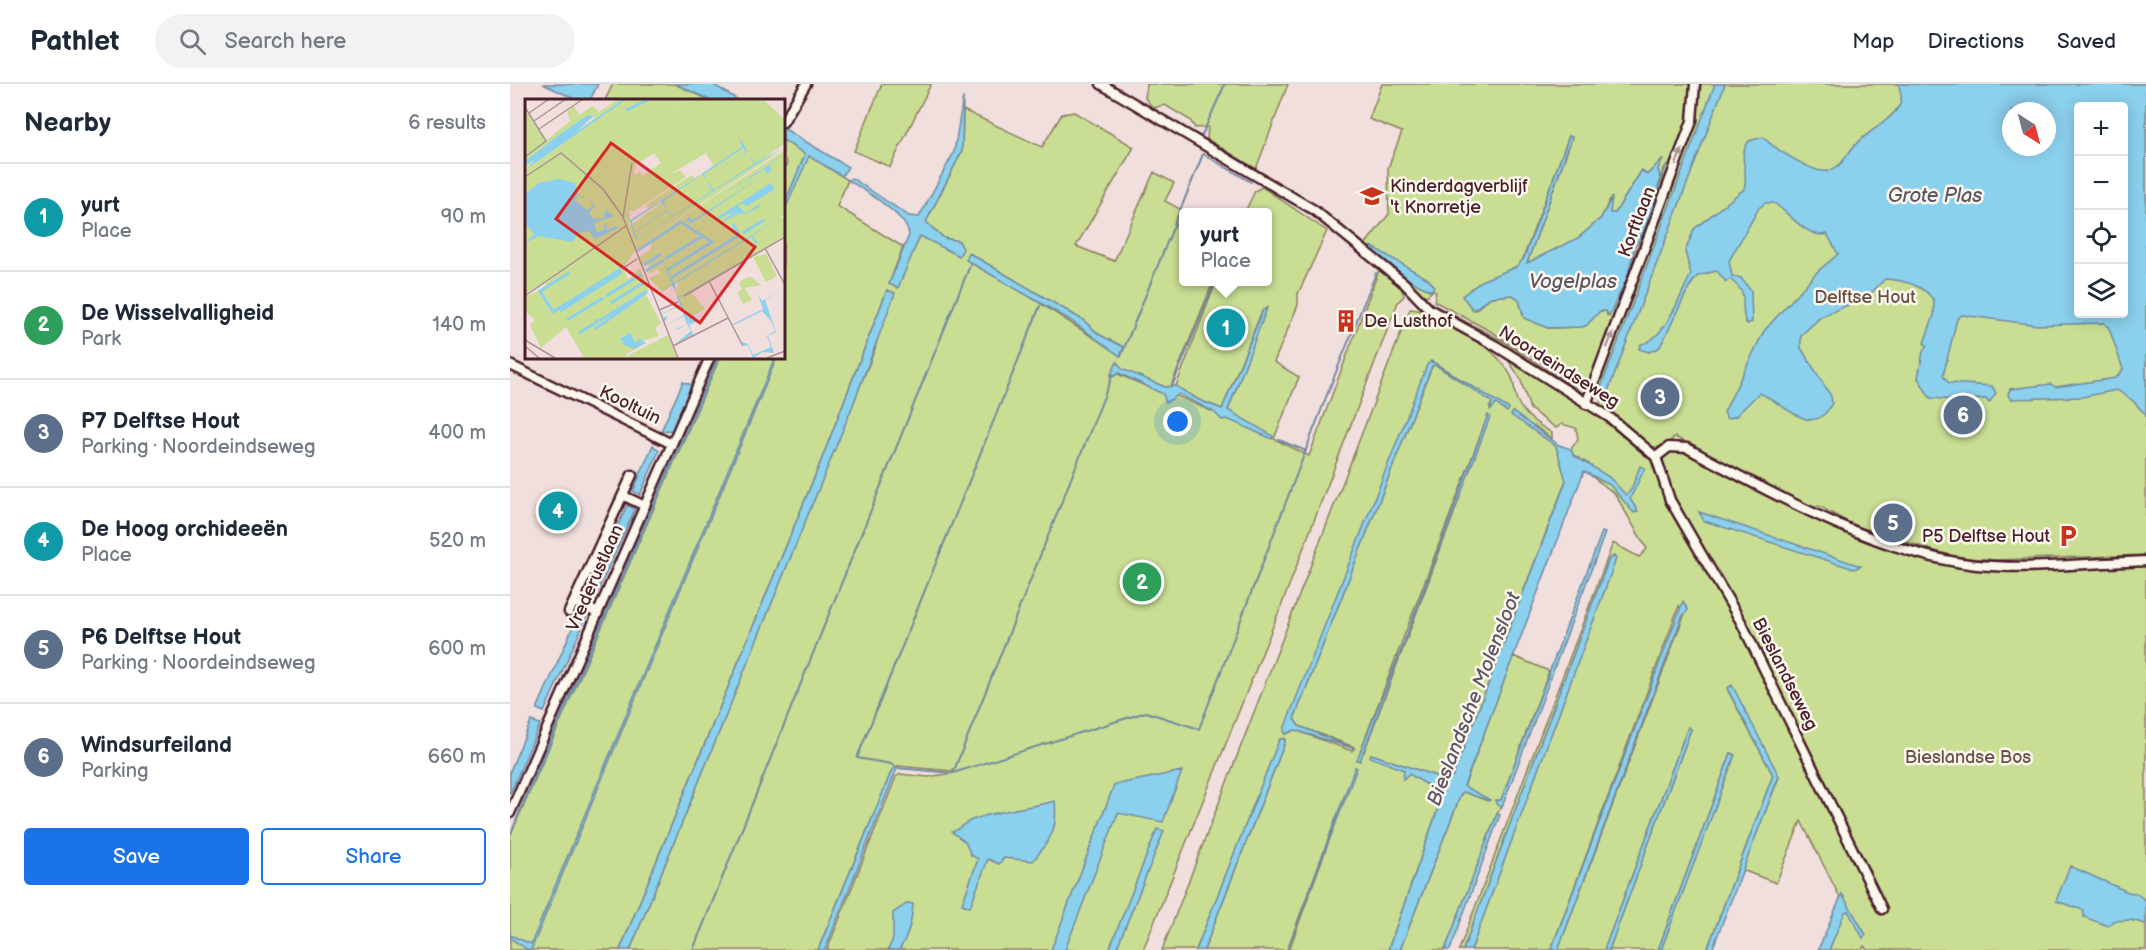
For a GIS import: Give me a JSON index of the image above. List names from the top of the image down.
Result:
{
  "streets": {
    "street": [
      "Korftlaan",
      "Noordeindseweg",
      "Kooltuin",
      "Vrederustlaan",
      "Bieslandseweg"
    ]
  },
  "crossings": [
    ["Korftlaan", "Noordeindseweg"],
    ["Noordeindseweg", "Bieslandseweg"],
    ["Kooltuin", "Vrederustlaan"]
  ],
  "one_way": ["Korftlaan"],
  "water": ["Grote Plas", "Vogelplas", "Bieslandsche Molensloot"],
  "parks": ["Delftse Hout", "Bieslandse Bos"],
  "places": {
    "school or university": ["Kinderdagverblijf 't Knorretje"],
    "building": ["De Lusthof"],
    "parking": ["P5 Delftse Hout"]
  },
  "north": "bottom right",
  "page": {
    "header": "Pathlet",
    "search": "Search here",
    "nav": ["Map", "Directions", "Saved"],
    "heading": ["Nearby", "6 results"],
    "map_buttons": ["+", "−"],
    "list": [
      {
        "mark": "1",
        "name": "yurt",
        "note": "Place",
        "value": "90 m"
      },
      {
        "mark": "2",
        "name": "De Wisselvalligheid",
        "note": "Park",
        "value": "140 m"
      },
      {
        "mark": "3",
        "name": "P7 Delftse Hout",
        "note": "Parking · Noordeindseweg",
        "value": "400 m"
      },
      {
        "mark": "4",
        "name": "De Hoog orchideeën",
        "note": "Place",
        "value": "520 m"
      },
      {
        "mark": "5",
        "name": "P6 Delftse Hout",
        "note": "Parking · Noordeindseweg",
        "value": "600 m"
      },
      {
        "mark": "6",
        "name": "Windsurfeiland",
        "note": "Parking",
        "value": "660 m"
      }
    ],
    "popup": ["yurt", "Place"],
    "pins": [
      "1",
      "3",
      "6",
      "4",
      "5",
      "2"
    ],
    "buttons": ["Save", "Share"]
  }
}
